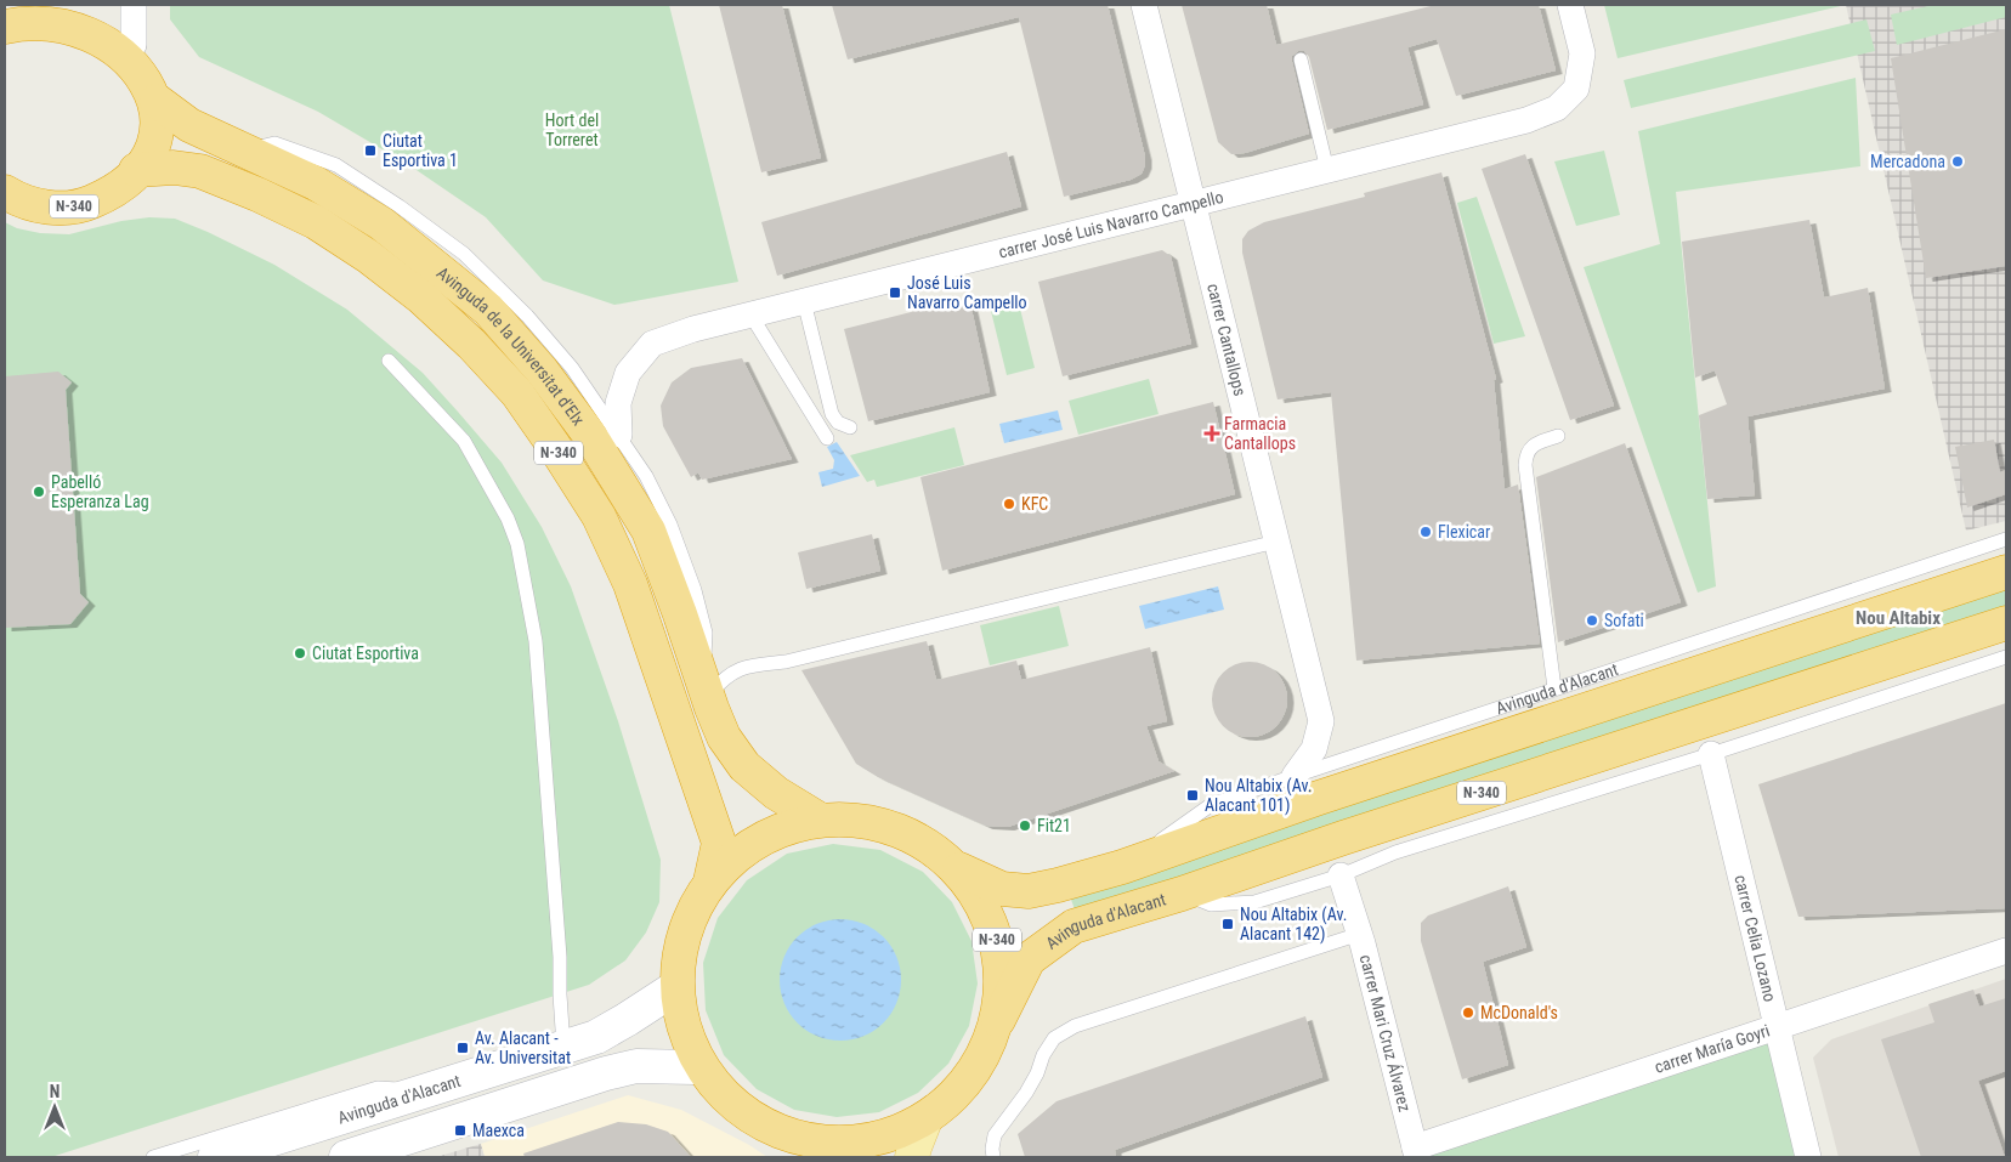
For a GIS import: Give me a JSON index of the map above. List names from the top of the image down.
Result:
{
  "streets": {
    "highway": ["N-340", "Avinguda de la Universitat d'Elx", "Avinguda d'Alacant"],
    "street": [
      "carrer José Luis Navarro Campello",
      "carrer Cantallops",
      "carrer Celia Lozano",
      "carrer Mari Cruz Álvarez",
      "carrer María Goyri"
    ]
  },
  "crossings": [
    ["N-340", "Avinguda de la Universitat d'Elx"],
    ["N-340", "Avinguda d'Alacant"],
    ["carrer José Luis Navarro Campello", "carrer Cantallops"],
    ["carrer Cantallops", "Avinguda d'Alacant"],
    ["Avinguda d'Alacant", "carrer Celia Lozano"],
    ["Avinguda d'Alacant", "carrer Mari Cruz Álvarez"],
    ["carrer Celia Lozano", "carrer María Goyri"],
    ["carrer Mari Cruz Álvarez", "carrer María Goyri"]
  ],
  "districts": ["Nou Altabix"],
  "parks": ["Hort del Torreret"],
  "places": {
    "transit": [
      "Ciutat Esportiva 1",
      "José Luis Navarro Campello",
      "Nou Altabix (Av. Alacant 101)",
      "Nou Altabix (Av. Alacant 142)",
      "Av. Alacant - Av. Universitat",
      "Maexca"
    ],
    "other": [
      "Mercadona",
      "Pabelló Esperanza Lag",
      "KFC",
      "Flexicar",
      "Sofati",
      "Ciutat Esportiva",
      "Fit21",
      "McDonald's"
    ],
    "health": ["Farmacia Cantallops"]
  },
  "north": "top"
}
